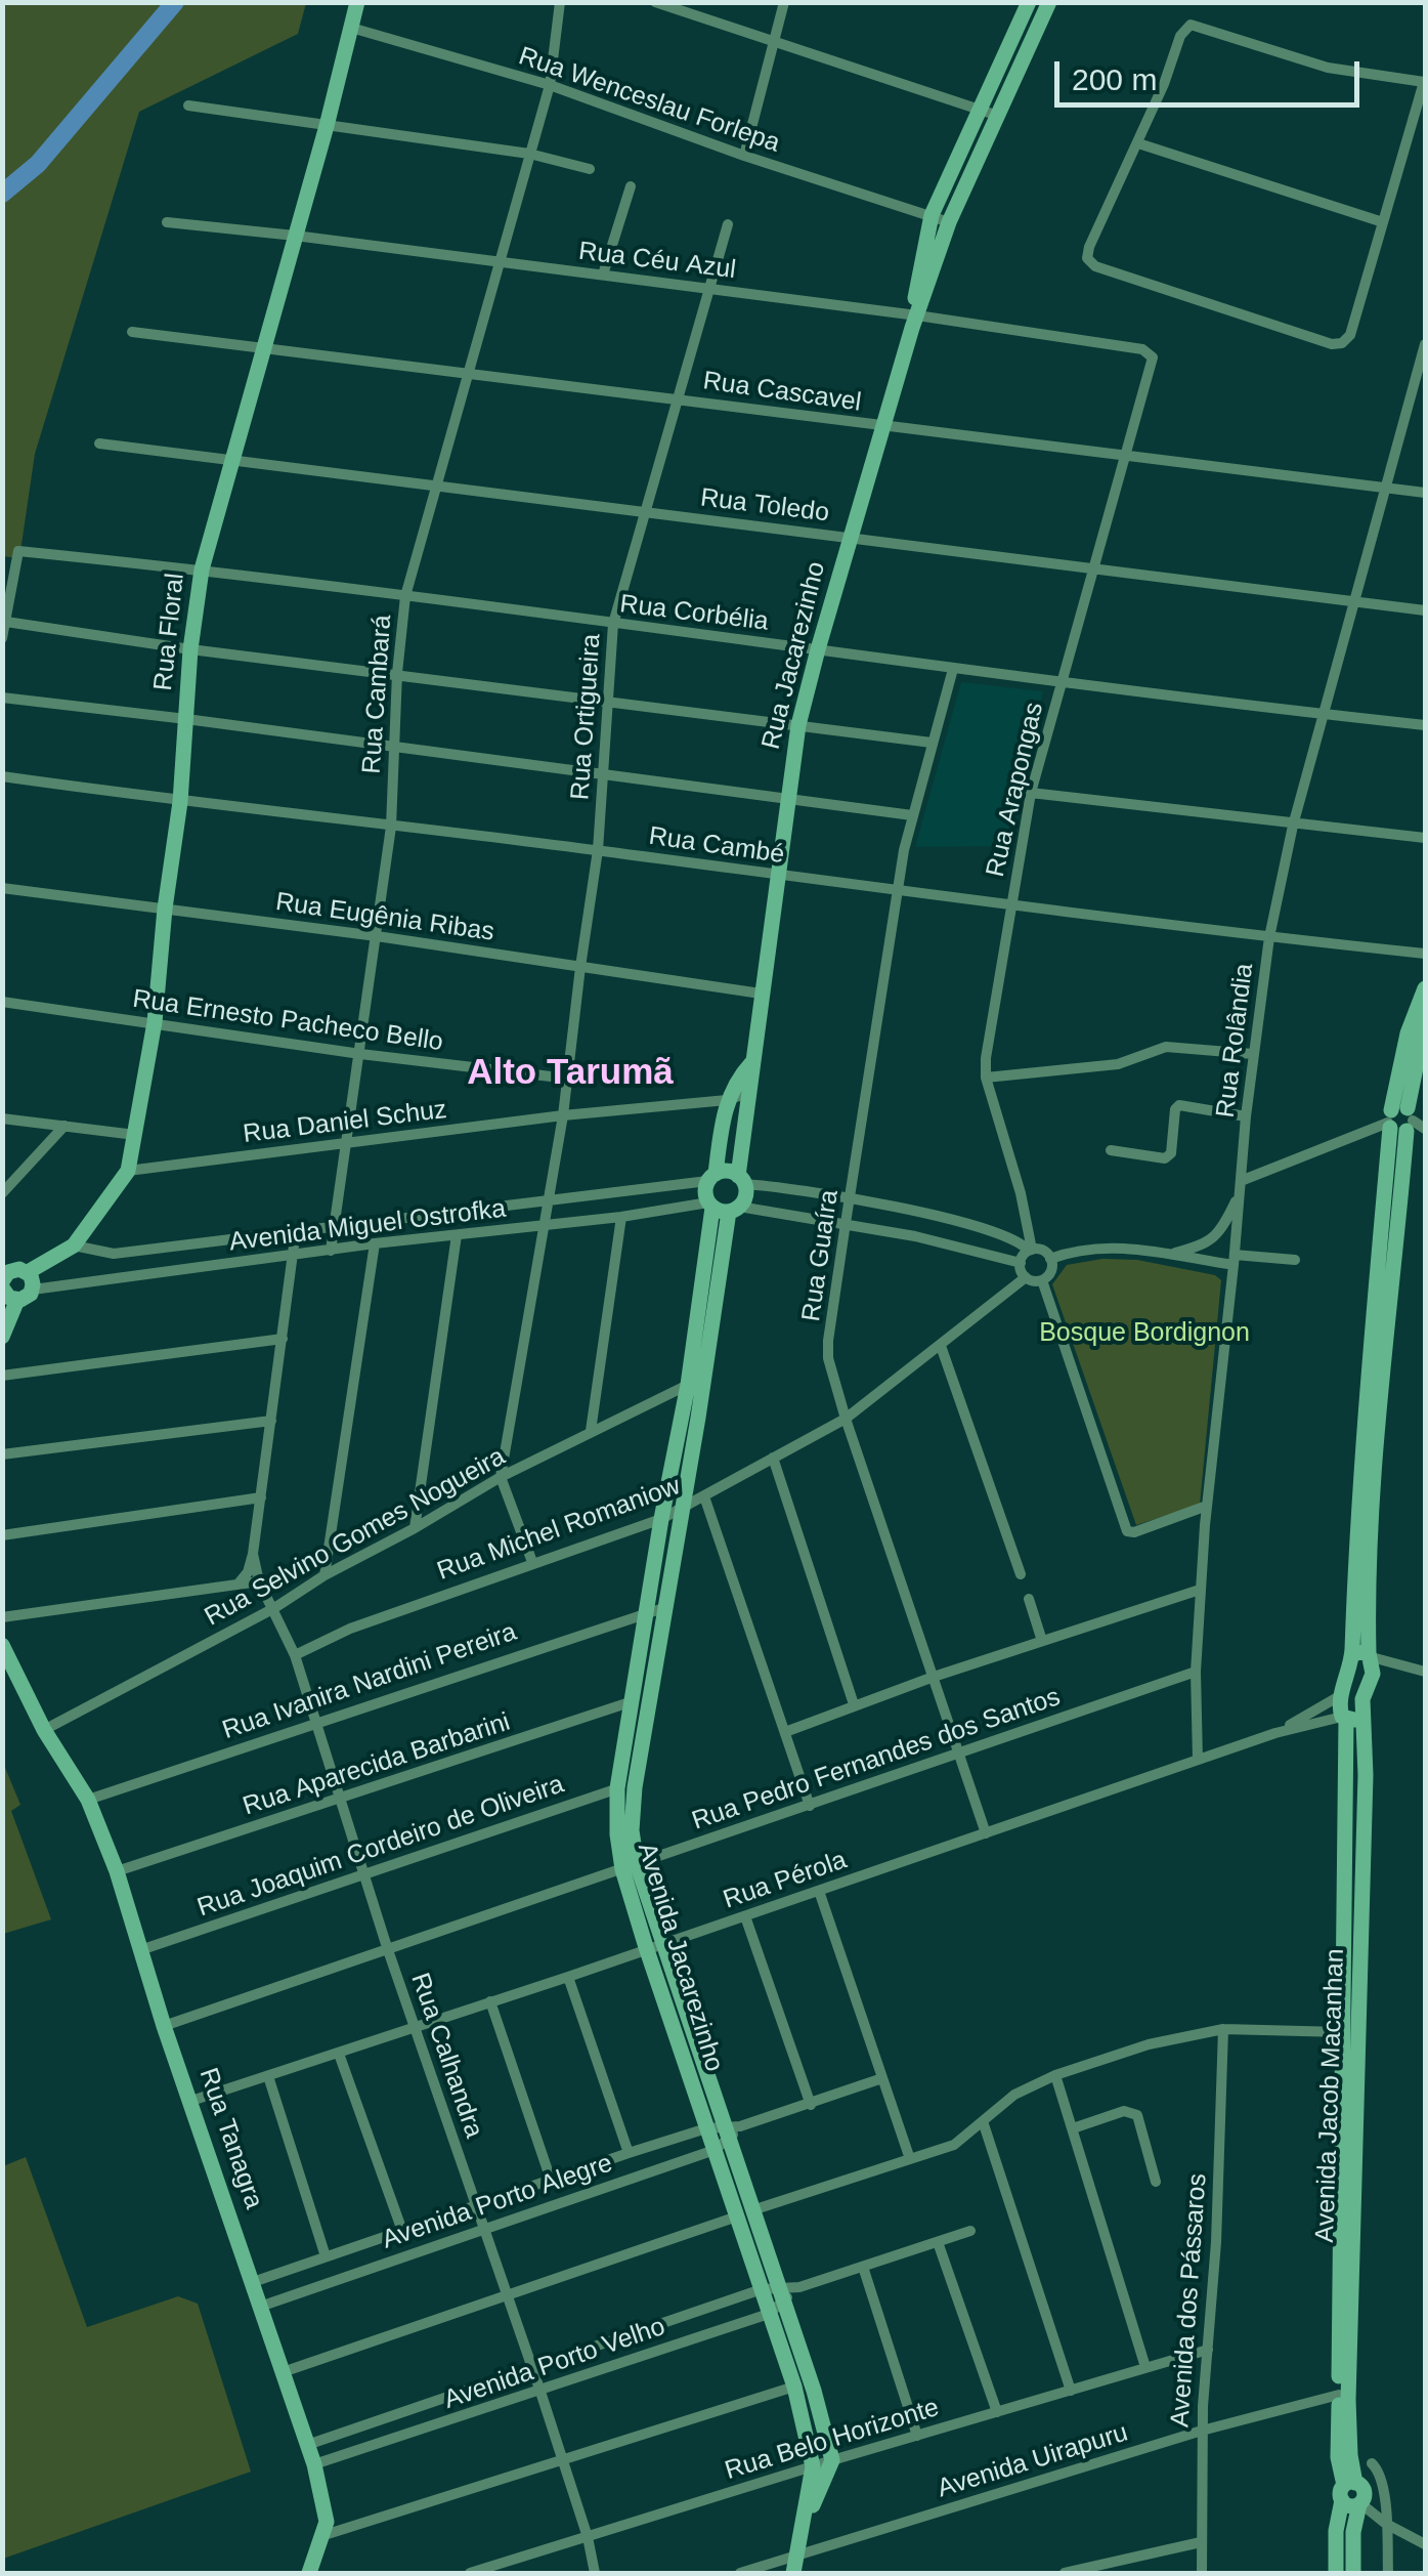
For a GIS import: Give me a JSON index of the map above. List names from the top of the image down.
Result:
{
  "streets": {
    "street": [
      "Rua Wenceslau Forlepa",
      "Rua Céu Azul",
      "Rua Cascavel",
      "Rua Toledo",
      "Rua Corbélia",
      "Rua Floral",
      "Rua Jacarezinho",
      "Rua Cambará",
      "Rua Ortigueira",
      "Rua Arapongas",
      "Rua Cambé",
      "Rua Eugênia Ribas",
      "Rua Ernesto Pacheco Bello",
      "Rua Rolândia",
      "Rua Daniel Schuz",
      "Avenida Miguel Ostrofka",
      "Rua Guaíra",
      "Rua Michel Romaniow",
      "Rua Selvino Gomes Nogueira",
      "Rua Ivanira Nardini Pereira",
      "Rua Pedro Fernandes dos Santos",
      "Rua Aparecida Barbarini",
      "Rua Joaquim Cordeiro de Oliveira",
      "Rua Pérola",
      "Avenida Jacarezinho",
      "Rua Calhandra",
      "Avenida Jacob Macanhan",
      "Rua Tanagra",
      "Avenida Porto Alegre",
      "Avenida dos Pássaros",
      "Avenida Porto Velho",
      "Rua Belo Horizonte",
      "Avenida Uirapuru"
    ]
  },
  "crossings": [
    ["Rua Wenceslau Forlepa", "Rua Floral"],
    ["Rua Wenceslau Forlepa", "Rua Jacarezinho"],
    ["Rua Wenceslau Forlepa", "Rua Cambará"],
    ["Rua Céu Azul", "Rua Floral"],
    ["Rua Céu Azul", "Rua Jacarezinho"],
    ["Rua Céu Azul", "Rua Cambará"],
    ["Rua Céu Azul", "Rua Ortigueira"],
    ["Rua Céu Azul", "Rua Arapongas"],
    ["Rua Cascavel", "Rua Floral"],
    ["Rua Cascavel", "Rua Jacarezinho"],
    ["Rua Cascavel", "Rua Cambará"],
    ["Rua Cascavel", "Rua Ortigueira"],
    ["Rua Cascavel", "Rua Arapongas"],
    ["Rua Cascavel", "Rua Rolândia"],
    ["Rua Toledo", "Rua Floral"],
    ["Rua Toledo", "Rua Jacarezinho"],
    ["Rua Toledo", "Rua Cambará"],
    ["Rua Toledo", "Rua Ortigueira"],
    ["Rua Toledo", "Rua Arapongas"],
    ["Rua Toledo", "Rua Rolândia"],
    ["Rua Corbélia", "Rua Floral"],
    ["Rua Corbélia", "Rua Jacarezinho"],
    ["Rua Corbélia", "Rua Cambará"],
    ["Rua Corbélia", "Rua Ortigueira"],
    ["Rua Corbélia", "Rua Arapongas"],
    ["Rua Corbélia", "Rua Rolândia"],
    ["Rua Corbélia", "Rua Guaíra"],
    ["Rua Floral", "Rua Cambé"],
    ["Rua Floral", "Rua Eugênia Ribas"],
    ["Rua Floral", "Rua Ernesto Pacheco Bello"],
    ["Rua Floral", "Rua Daniel Schuz"],
    ["Rua Floral", "Avenida Miguel Ostrofka"],
    ["Rua Jacarezinho", "Rua Cambé"],
    ["Rua Jacarezinho", "Rua Eugênia Ribas"],
    ["Rua Jacarezinho", "Rua Daniel Schuz"],
    ["Rua Jacarezinho", "Avenida Miguel Ostrofka"],
    ["Rua Jacarezinho", "Avenida Jacarezinho"],
    ["Rua Cambará", "Rua Cambé"],
    ["Rua Cambará", "Rua Eugênia Ribas"],
    ["Rua Cambará", "Rua Ernesto Pacheco Bello"],
    ["Rua Cambará", "Rua Daniel Schuz"],
    ["Rua Cambará", "Avenida Miguel Ostrofka"],
    ["Rua Ortigueira", "Rua Cambé"],
    ["Rua Ortigueira", "Rua Eugênia Ribas"],
    ["Rua Ortigueira", "Rua Ernesto Pacheco Bello"],
    ["Rua Ortigueira", "Rua Daniel Schuz"],
    ["Rua Ortigueira", "Avenida Miguel Ostrofka"],
    ["Rua Ortigueira", "Rua Selvino Gomes Nogueira"],
    ["Rua Arapongas", "Rua Cambé"],
    ["Rua Arapongas", "Avenida Miguel Ostrofka"],
    ["Rua Arapongas", "Rua Michel Romaniow"],
    ["Rua Cambé", "Rua Rolândia"],
    ["Rua Cambé", "Rua Guaíra"],
    ["Rua Rolândia", "Rua Pedro Fernandes dos Santos"],
    ["Rua Rolândia", "Rua Pérola"],
    ["Avenida Miguel Ostrofka", "Rua Guaíra"],
    ["Avenida Miguel Ostrofka", "Rua Michel Romaniow"],
    ["Avenida Miguel Ostrofka", "Avenida Jacarezinho"],
    ["Rua Guaíra", "Rua Michel Romaniow"],
    ["Rua Guaíra", "Rua Pedro Fernandes dos Santos"],
    ["Rua Guaíra", "Rua Pérola"],
    ["Rua Michel Romaniow", "Avenida Jacarezinho"],
    ["Rua Michel Romaniow", "Rua Calhandra"],
    ["Rua Selvino Gomes Nogueira", "Avenida Jacarezinho"],
    ["Rua Selvino Gomes Nogueira", "Rua Calhandra"],
    ["Rua Selvino Gomes Nogueira", "Rua Tanagra"],
    ["Rua Ivanira Nardini Pereira", "Avenida Jacarezinho"],
    ["Rua Ivanira Nardini Pereira", "Rua Calhandra"],
    ["Rua Ivanira Nardini Pereira", "Rua Tanagra"],
    ["Rua Pedro Fernandes dos Santos", "Avenida Jacarezinho"],
    ["Rua Pedro Fernandes dos Santos", "Rua Calhandra"],
    ["Rua Pedro Fernandes dos Santos", "Rua Tanagra"],
    ["Rua Aparecida Barbarini", "Avenida Jacarezinho"],
    ["Rua Aparecida Barbarini", "Rua Calhandra"],
    ["Rua Aparecida Barbarini", "Rua Tanagra"],
    ["Rua Joaquim Cordeiro de Oliveira", "Avenida Jacarezinho"],
    ["Rua Joaquim Cordeiro de Oliveira", "Rua Calhandra"],
    ["Rua Joaquim Cordeiro de Oliveira", "Rua Tanagra"],
    ["Rua Pérola", "Avenida Jacarezinho"],
    ["Rua Pérola", "Rua Calhandra"],
    ["Rua Pérola", "Avenida Jacob Macanhan"],
    ["Rua Pérola", "Rua Tanagra"],
    ["Avenida Jacarezinho", "Avenida Porto Alegre"],
    ["Avenida Jacarezinho", "Avenida Porto Velho"],
    ["Avenida Jacarezinho", "Rua Belo Horizonte"],
    ["Rua Calhandra", "Avenida Porto Alegre"],
    ["Rua Calhandra", "Avenida Porto Velho"],
    ["Rua Calhandra", "Rua Belo Horizonte"],
    ["Avenida Jacob Macanhan", "Avenida Uirapuru"],
    ["Rua Tanagra", "Avenida Porto Alegre"],
    ["Rua Tanagra", "Avenida Porto Velho"],
    ["Avenida dos Pássaros", "Rua Belo Horizonte"],
    ["Avenida dos Pássaros", "Avenida Uirapuru"]
  ],
  "districts": ["Alto Tarumã"],
  "parks": ["Bosque Bordignon"],
  "scale_bar": "200 m"
}
